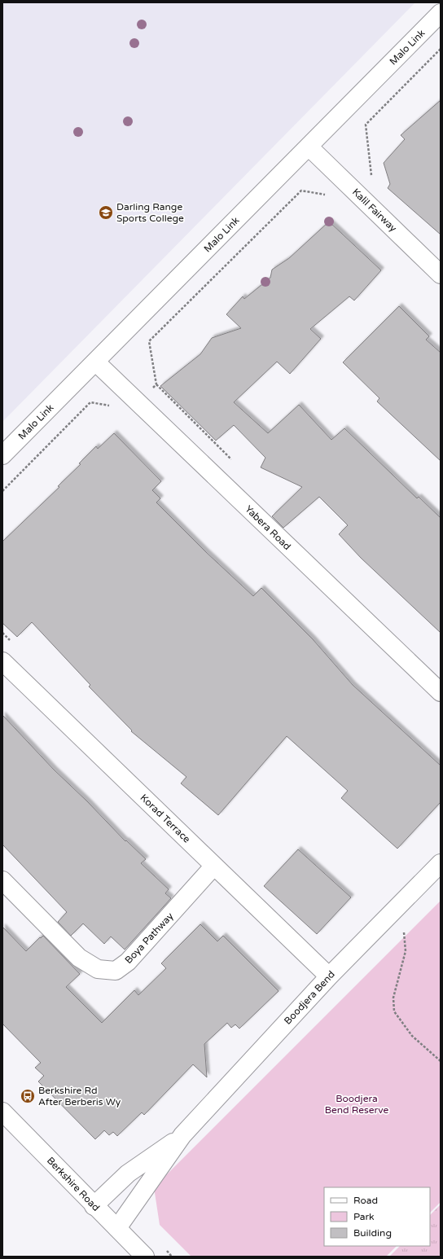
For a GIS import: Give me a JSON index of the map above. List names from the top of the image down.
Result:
{
  "streets": {
    "street": [
      "Malo Link",
      "Kalil Fairway",
      "Yabera Road",
      "Korad Terrace",
      "Boya Pathway",
      "Boodjera Bend",
      "Berkshire Road"
    ]
  },
  "crossings": [
    ["Malo Link", "Kalil Fairway"],
    ["Malo Link", "Yabera Road"],
    ["Korad Terrace", "Boya Pathway"],
    ["Korad Terrace", "Boodjera Bend"],
    ["Boodjera Bend", "Berkshire Road"]
  ],
  "parks": ["Boodjera Bend Reserve"],
  "places": {
    "school or university": ["Darling Range Sports College"],
    "bus stop": ["Berkshire Rd After Berberis Wy"]
  },
  "legend": ["Road", "Park", "Building"]
}
